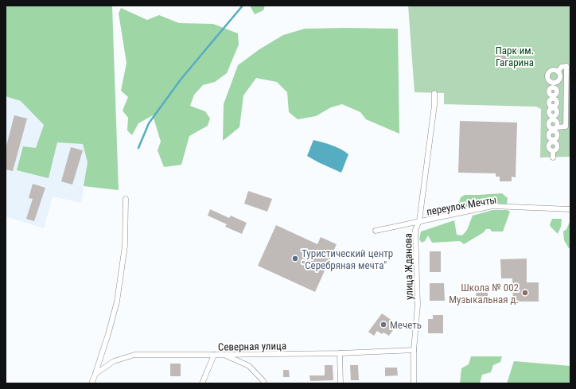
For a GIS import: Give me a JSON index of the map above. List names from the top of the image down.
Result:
{
  "streets": {
    "street": ["переулок Мечты", "улица Жданова", "Северная улица"]
  },
  "crossings": [
    ["переулок Мечты", "улица Жданова"],
    ["улица Жданова", "Северная улица"]
  ],
  "parks": ["Парк им. Гагарина"],
  "places": ["Туристический центр \"Серебряная мечта\"", "Школа № 002 Музыкальная д.", "Мечеть"]
}
